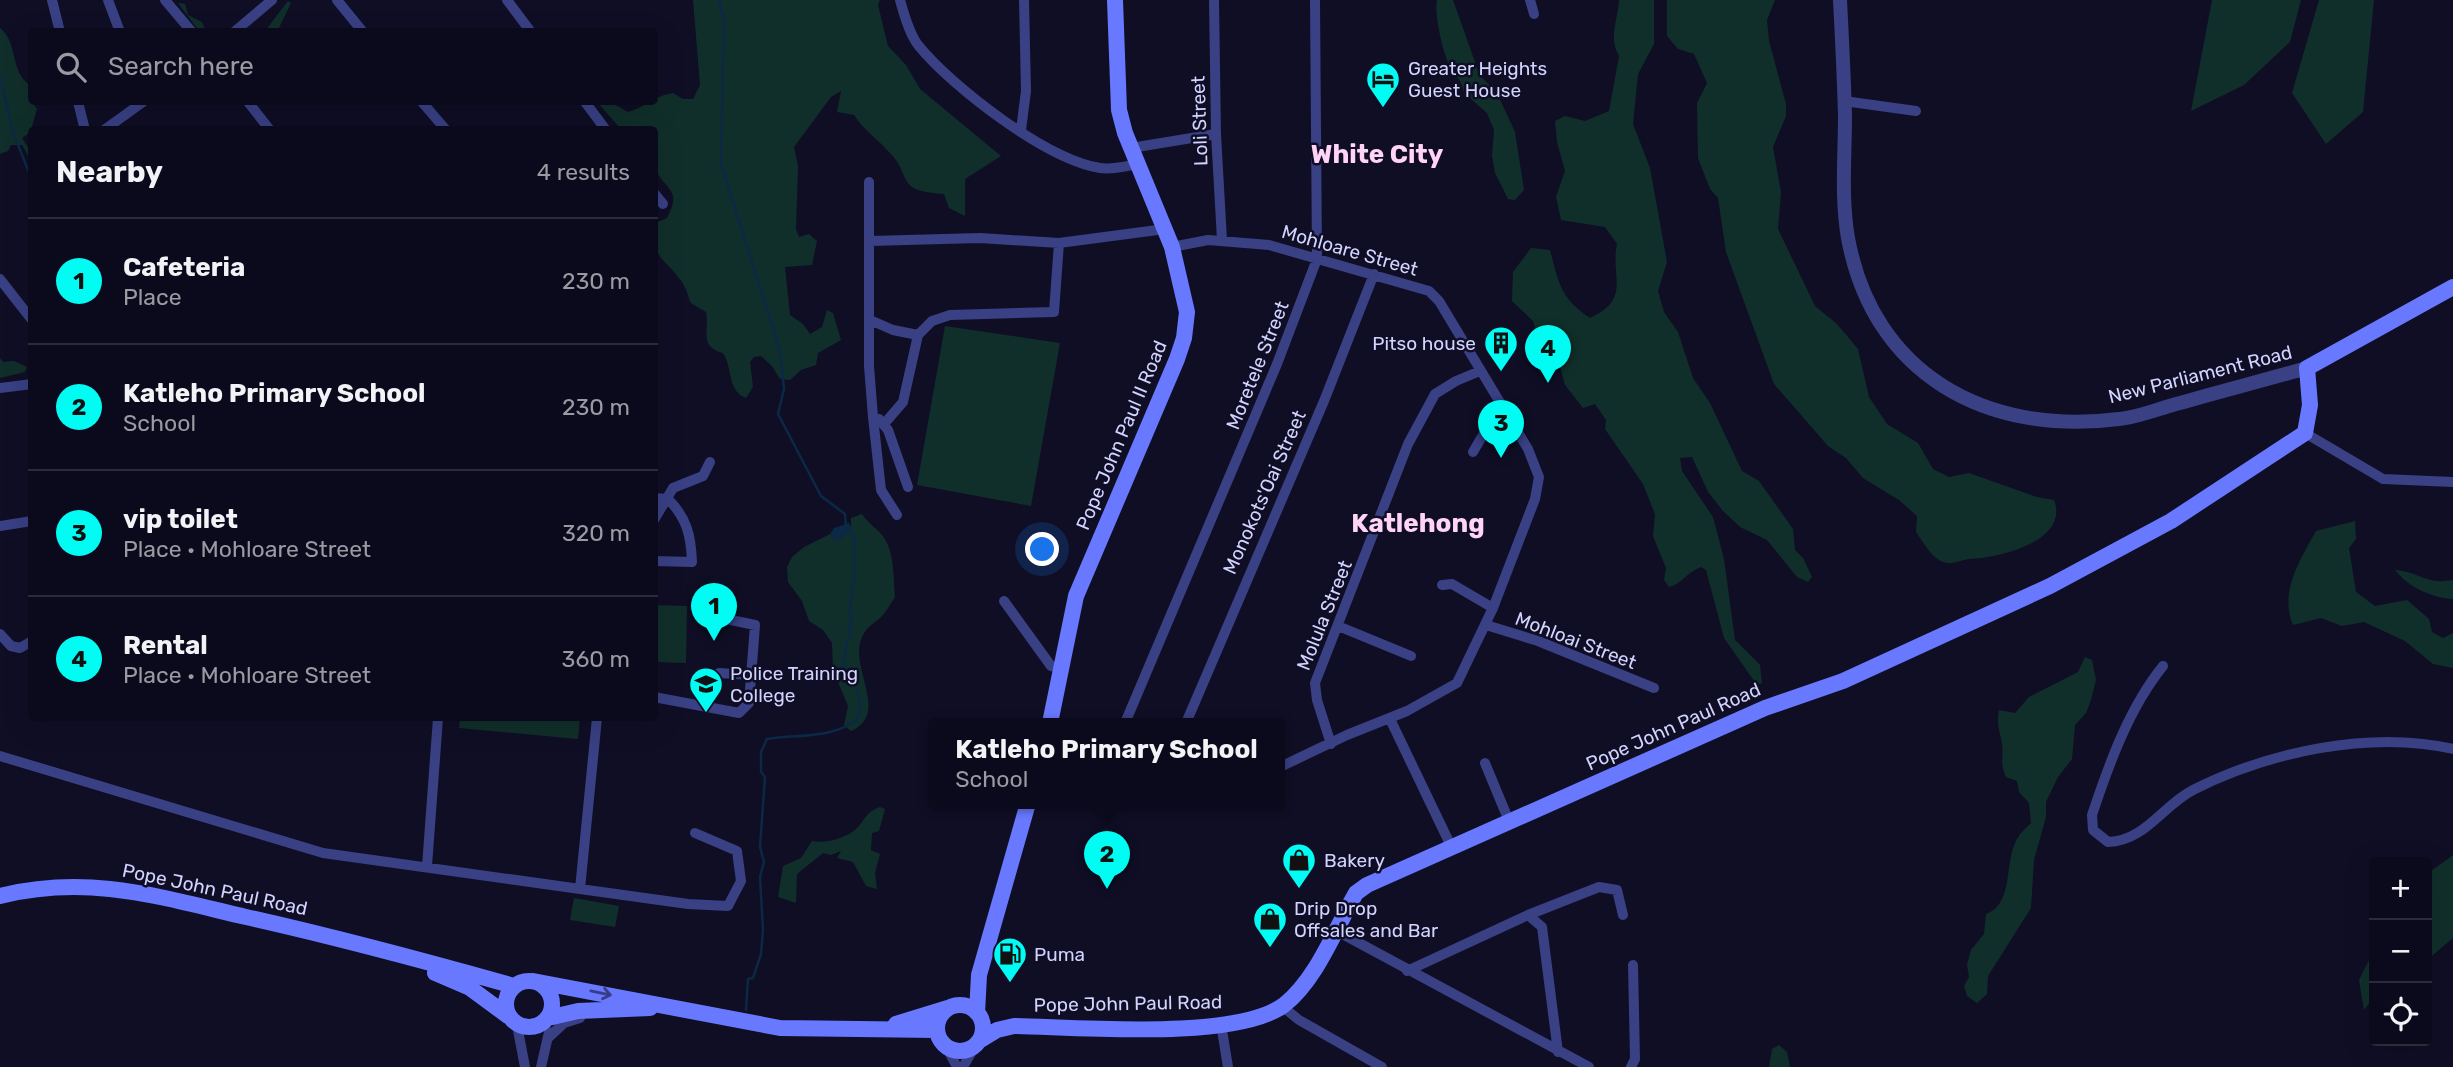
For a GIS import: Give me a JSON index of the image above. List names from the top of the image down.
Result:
{
  "streets": {
    "main road": ["New Parliament Road", "Pope John Paul II Road", "Pope John Paul Road"],
    "street": [
      "Loli Street",
      "Mohloare Street",
      "Moretele Street",
      "Monokots'Oai Street",
      "Molula Street",
      "Mohloai Street"
    ]
  },
  "crossings": [
    ["Loli Street", "Mohloare Street"],
    ["Mohloare Street", "Moretele Street"],
    ["Mohloare Street", "Pope John Paul II Road"],
    ["Mohloare Street", "Monokots'Oai Street"],
    ["Mohloare Street", "Molula Street"],
    ["Mohloare Street", "Mohloai Street"]
  ],
  "districts": ["White City", "Katlehong"],
  "places": {
    "hotel": ["Greater Heights Guest House"],
    "building": ["Pitso house"],
    "school or university": ["Police Training College"],
    "shop": ["Bakery", "Drip Drop Offsales and Bar"],
    "fuel station": ["Puma"]
  },
  "page": {
    "search": "Search here",
    "heading": ["Nearby", "4 results"],
    "list": [
      {
        "mark": "1",
        "name": "Cafeteria",
        "note": "Place",
        "value": "230 m"
      },
      {
        "mark": "2",
        "name": "Katleho Primary School",
        "note": "School",
        "value": "230 m"
      },
      {
        "mark": "3",
        "name": "vip toilet",
        "note": "Place · Mohloare Street",
        "value": "320 m"
      },
      {
        "mark": "4",
        "name": "Rental",
        "note": "Place · Mohloare Street",
        "value": "360 m"
      }
    ],
    "pins": [
      "4",
      "3",
      "1",
      "2"
    ],
    "popup": ["Katleho Primary School", "School"],
    "map_buttons": ["+", "−"]
  }
}
